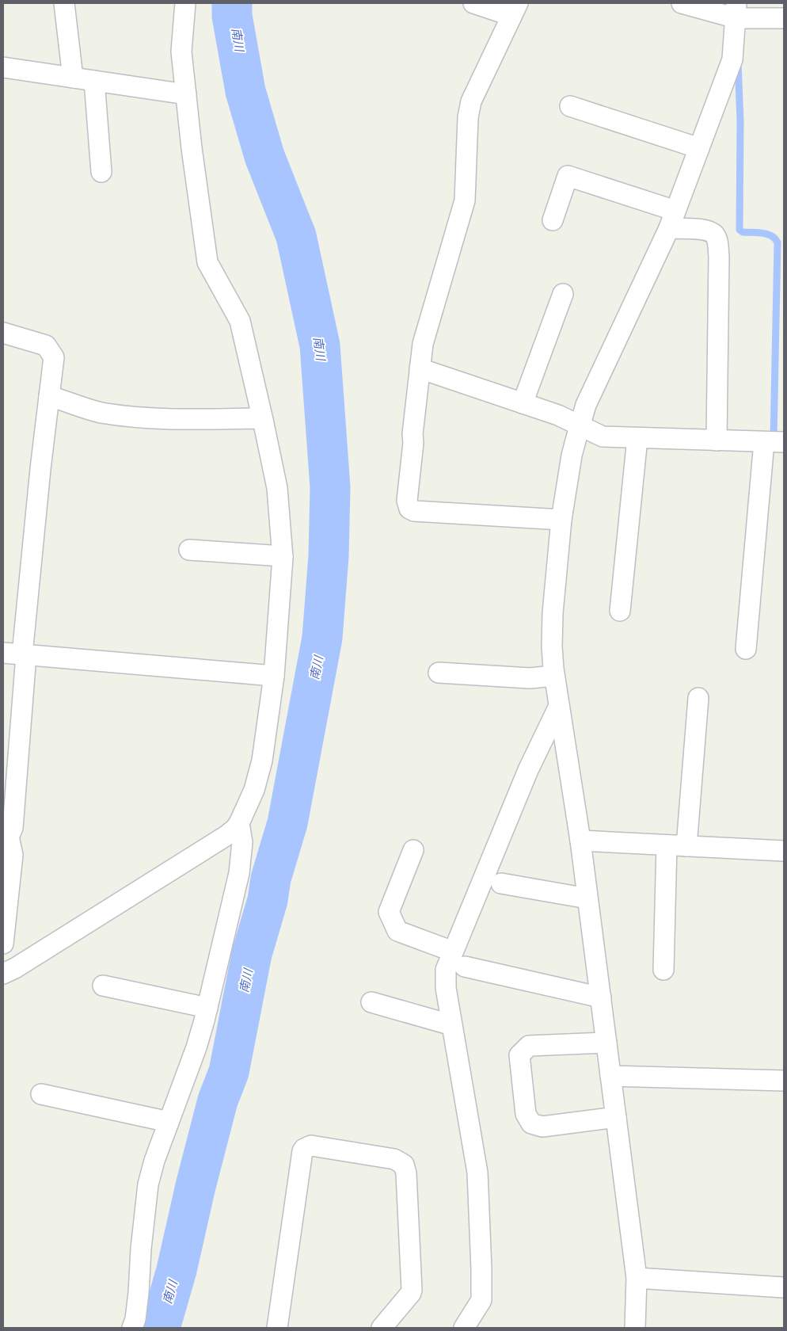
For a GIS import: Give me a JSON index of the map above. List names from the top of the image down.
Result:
{
  "water": ["南川"]
}
